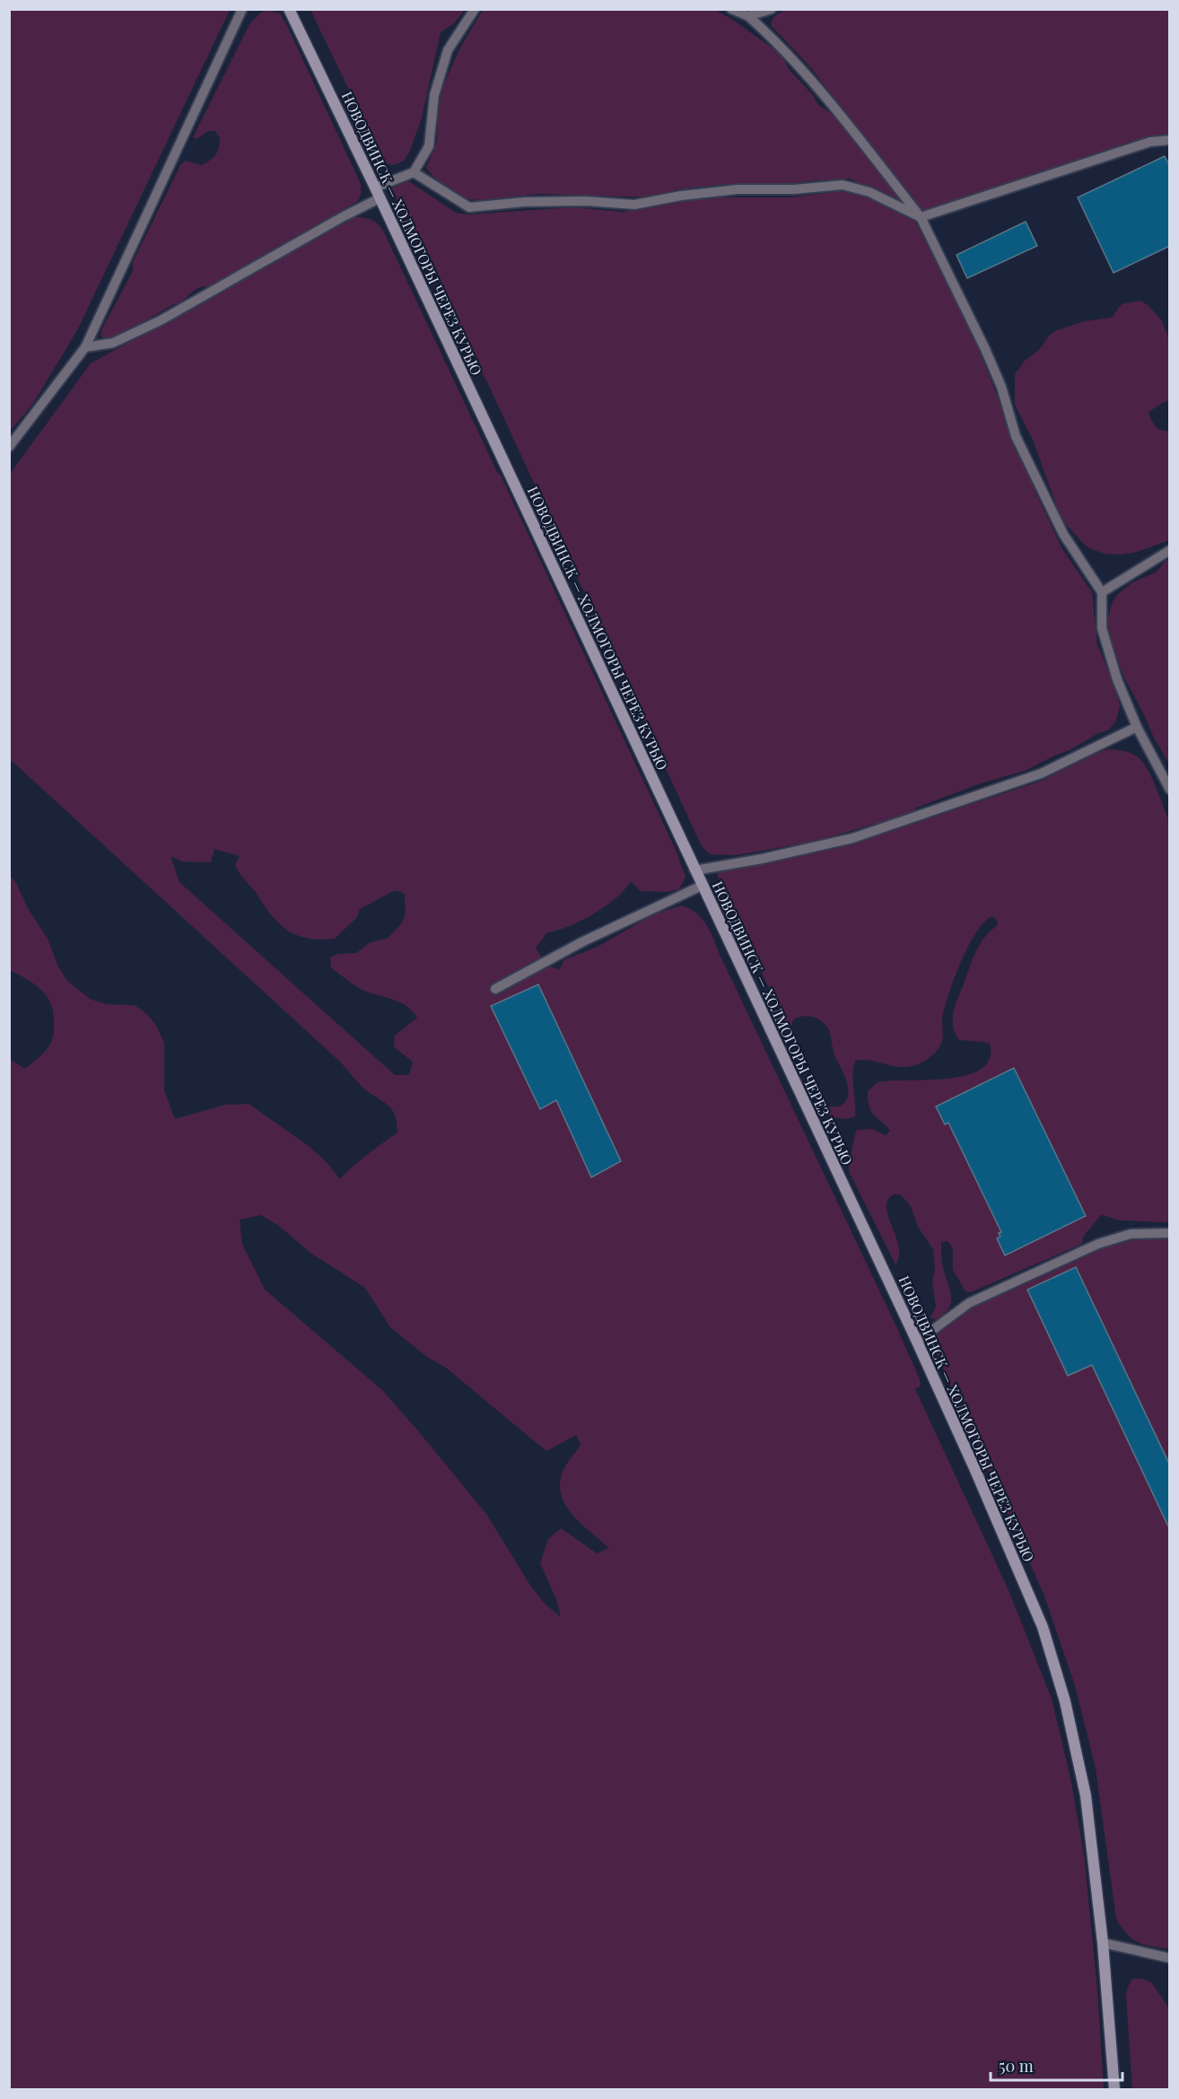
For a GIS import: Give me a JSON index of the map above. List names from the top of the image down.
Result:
{
  "streets": {
    "main road": ["НОВОДВИНСК — ХОЛМОГОРЫ ЧЕРЕЗ КУРЬЮ"]
  },
  "scale_bar": "50 m"
}
